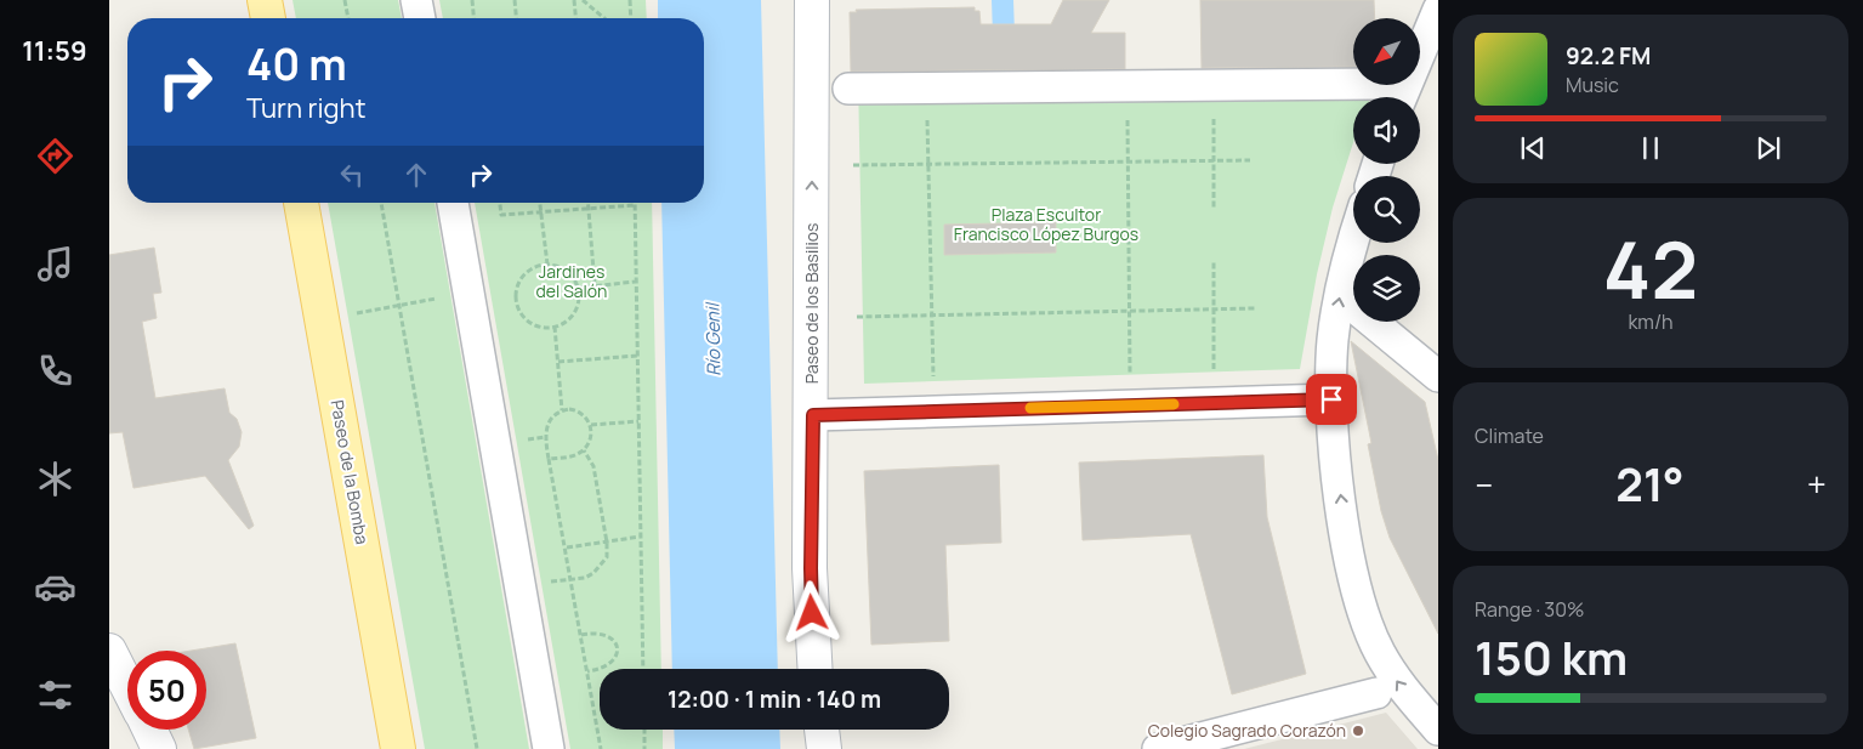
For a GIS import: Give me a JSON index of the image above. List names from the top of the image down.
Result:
{
  "streets": {
    "main road": ["Paseo de los Basilios", "Paseo de la Bomba"]
  },
  "one_way": ["Paseo de los Basilios"],
  "water": ["Río Genil"],
  "parks": ["Plaza Escultor Francisco López Burgos", "Jardines del Salón"],
  "places": ["Colegio Sagrado Corazón"],
  "north": "bottom left",
  "page": {
    "tabs": "11:59",
    "turn": ["40 m", "Turn right"],
    "song": ["92.2 FM", "Music"],
    "tile": [
      ["42", "km/h"],
      "Climate",
      ["Range · 30%", "150 km"]
    ],
    "heat": ["−", "21°", "+"],
    "limit": "50",
    "trip": "12:00 · 1 min · 140 m"
  }
}
